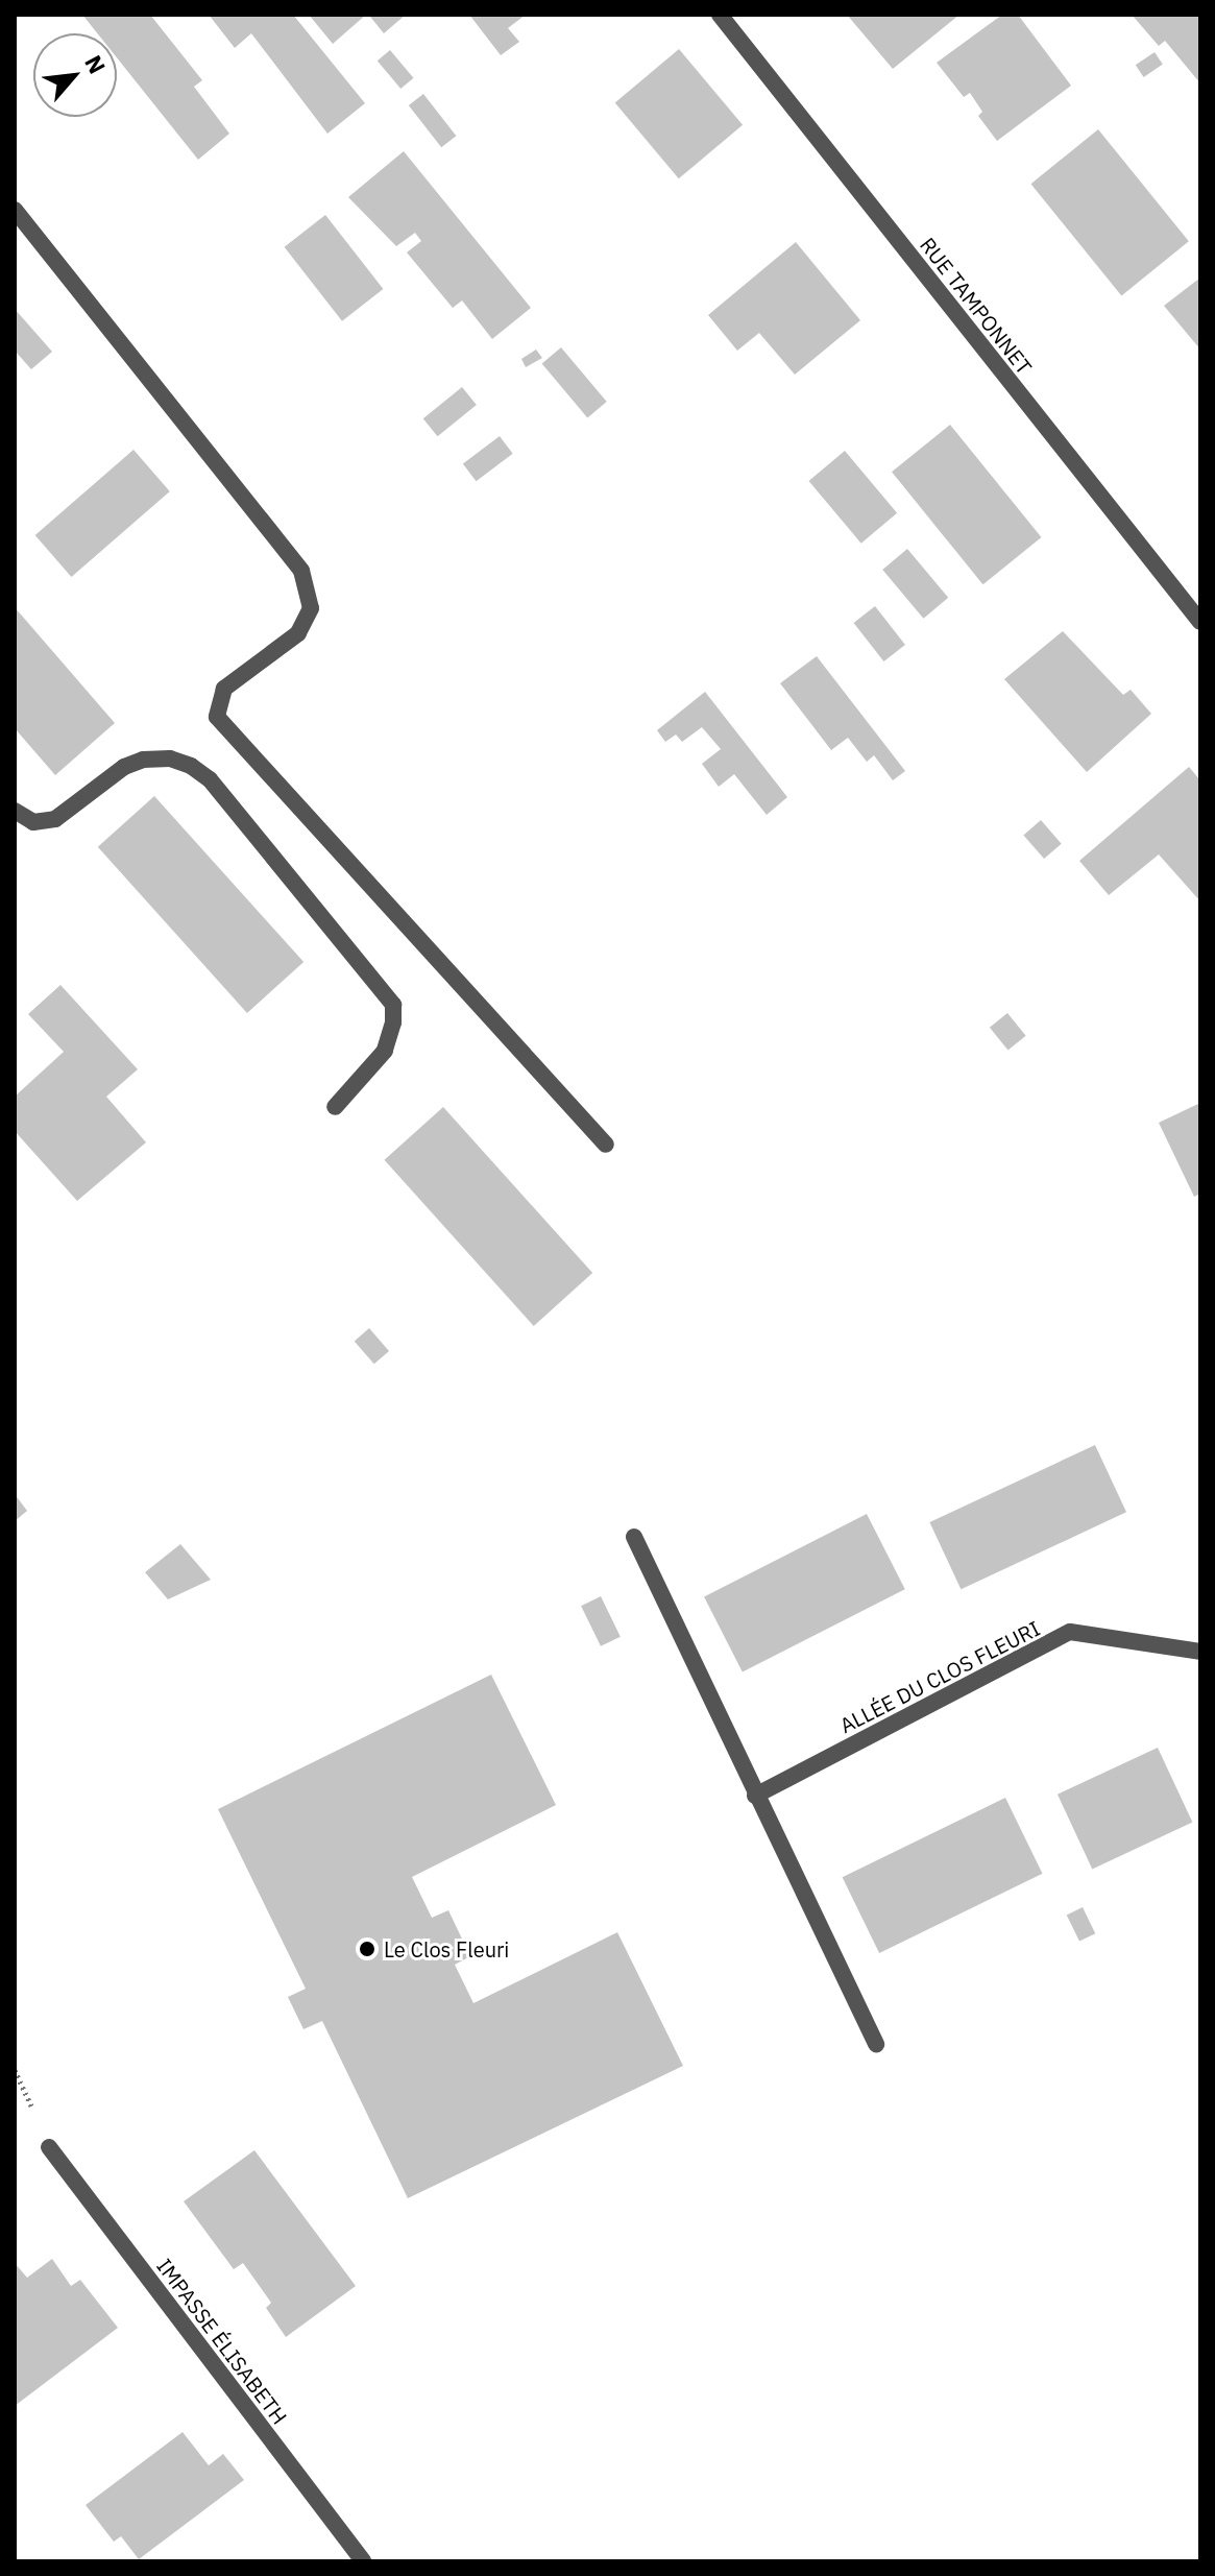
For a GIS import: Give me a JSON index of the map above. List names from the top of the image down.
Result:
{
  "streets": {
    "street": ["RUE TAMPONNET", "ALLÉE DU CLOS FLEURI", "IMPASSE ÉLISABETH"]
  },
  "places": ["Le Clos Fleuri"],
  "north": "top right"
}
